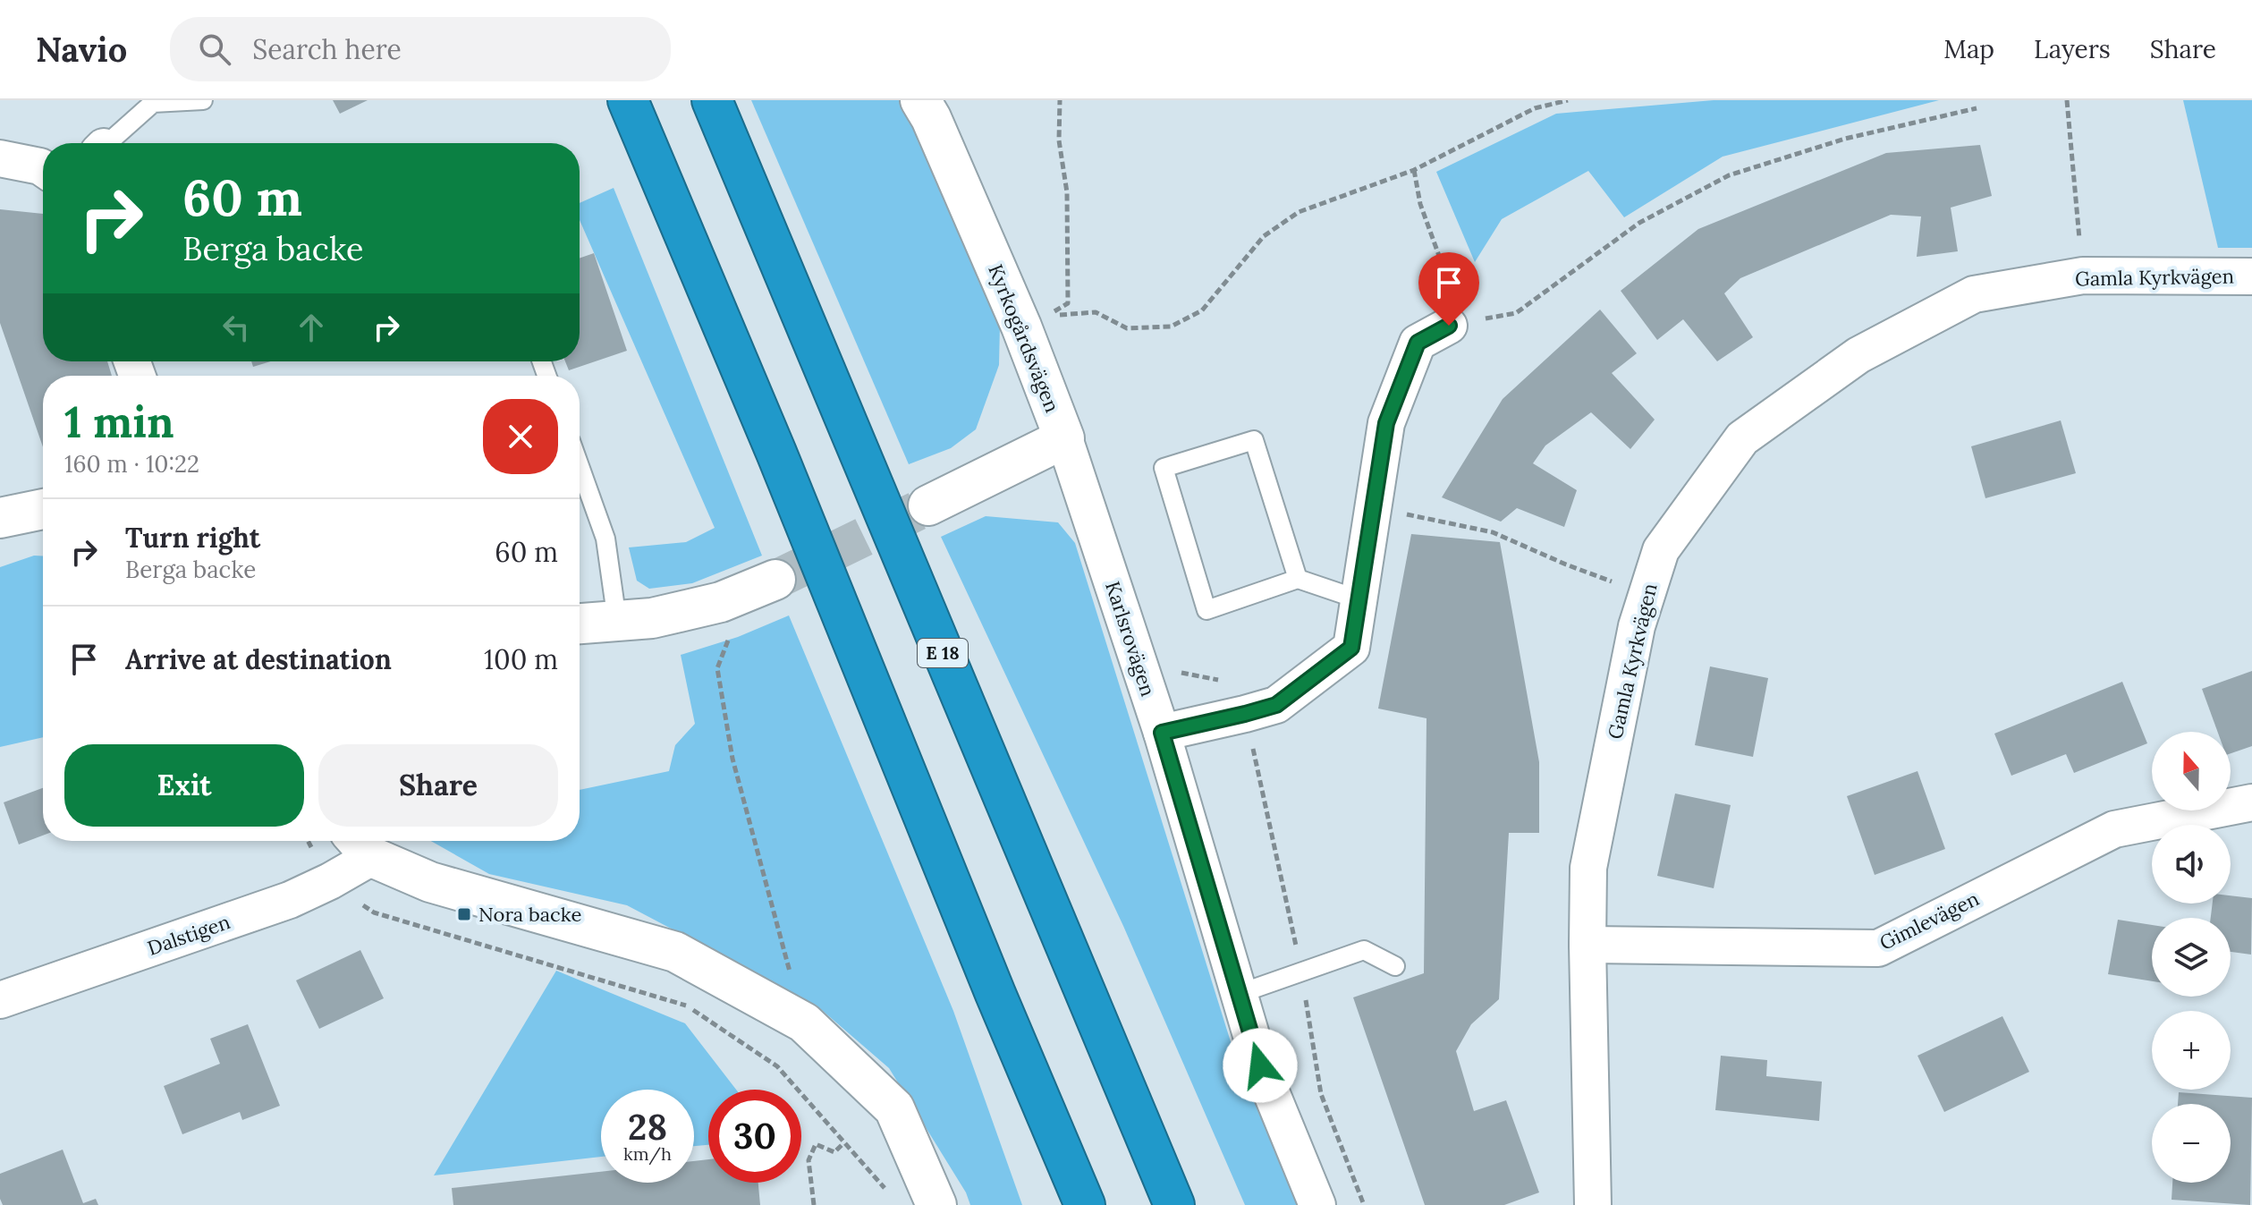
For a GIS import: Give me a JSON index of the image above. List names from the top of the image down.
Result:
{
  "streets": {
    "highway": ["E 18"],
    "street": [
      "Gamla Kyrkvägen",
      "Kyrkogårdsvägen",
      "Karlsrovägen",
      "Gimlevägen",
      "Dalstigen"
    ]
  },
  "crossings": [
    ["Gamla Kyrkvägen", "Gimlevägen"],
    ["Kyrkogårdsvägen", "Karlsrovägen"]
  ],
  "places": {
    "transit": ["Nora backe"]
  },
  "north": "top",
  "page": {
    "header": "Navio",
    "search": "Search here",
    "nav": ["Map", "Layers", "Share"],
    "turn": ["60 m", "Berga backe"],
    "heading": ["1 min", "160 m · 10:22"],
    "list": [
      {
        "name": "Turn right",
        "note": "Berga backe",
        "value": "60 m"
      },
      {
        "name": "Arrive at destination",
        "value": "100 m"
      }
    ],
    "buttons": ["Exit", "Share"],
    "map_buttons": ["+", "−"],
    "speed": "28 km/h",
    "limit": "30"
  }
}
